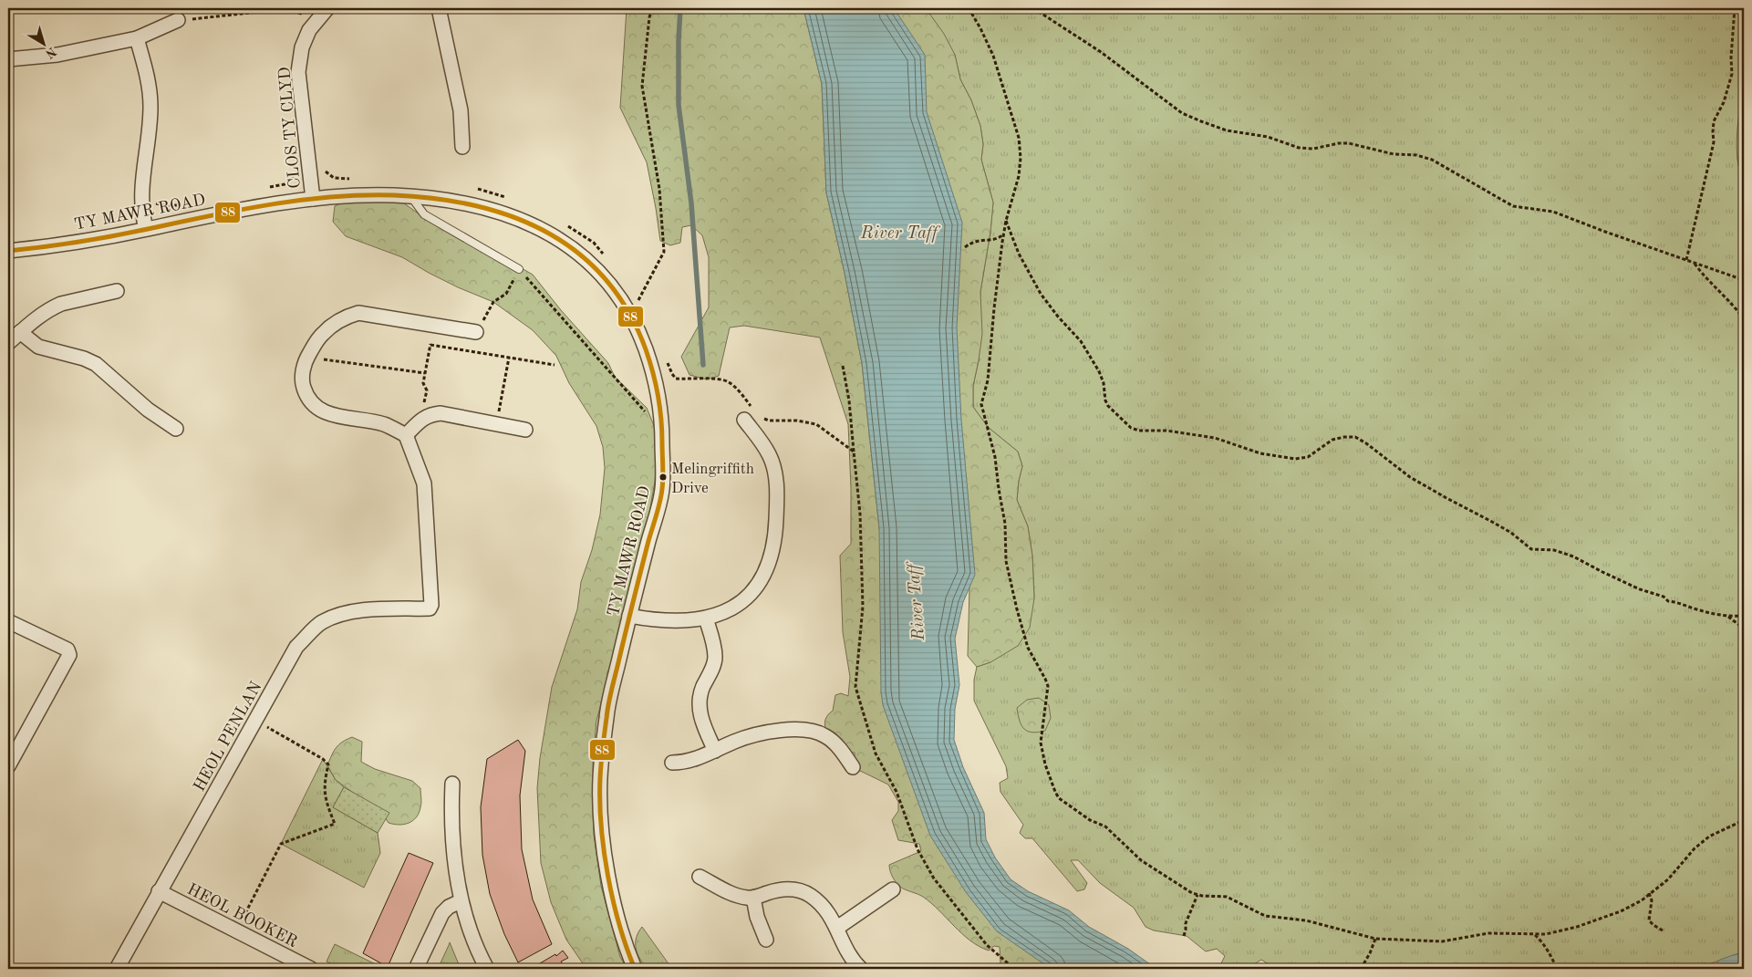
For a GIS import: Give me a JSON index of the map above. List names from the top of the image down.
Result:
{
  "streets": {
    "street": [
      "CLOS TY CLYD",
      "TY MAWR ROAD",
      "HEOL PENLAN",
      "HEOL BOOKER"
    ]
  },
  "crossings": [
    ["CLOS TY CLYD", "TY MAWR ROAD"],
    ["HEOL PENLAN", "HEOL BOOKER"]
  ],
  "water": ["River Taff"],
  "places": ["Melingriffith Drive"],
  "lines": ["transit line 88"],
  "north": "bottom right"
}
